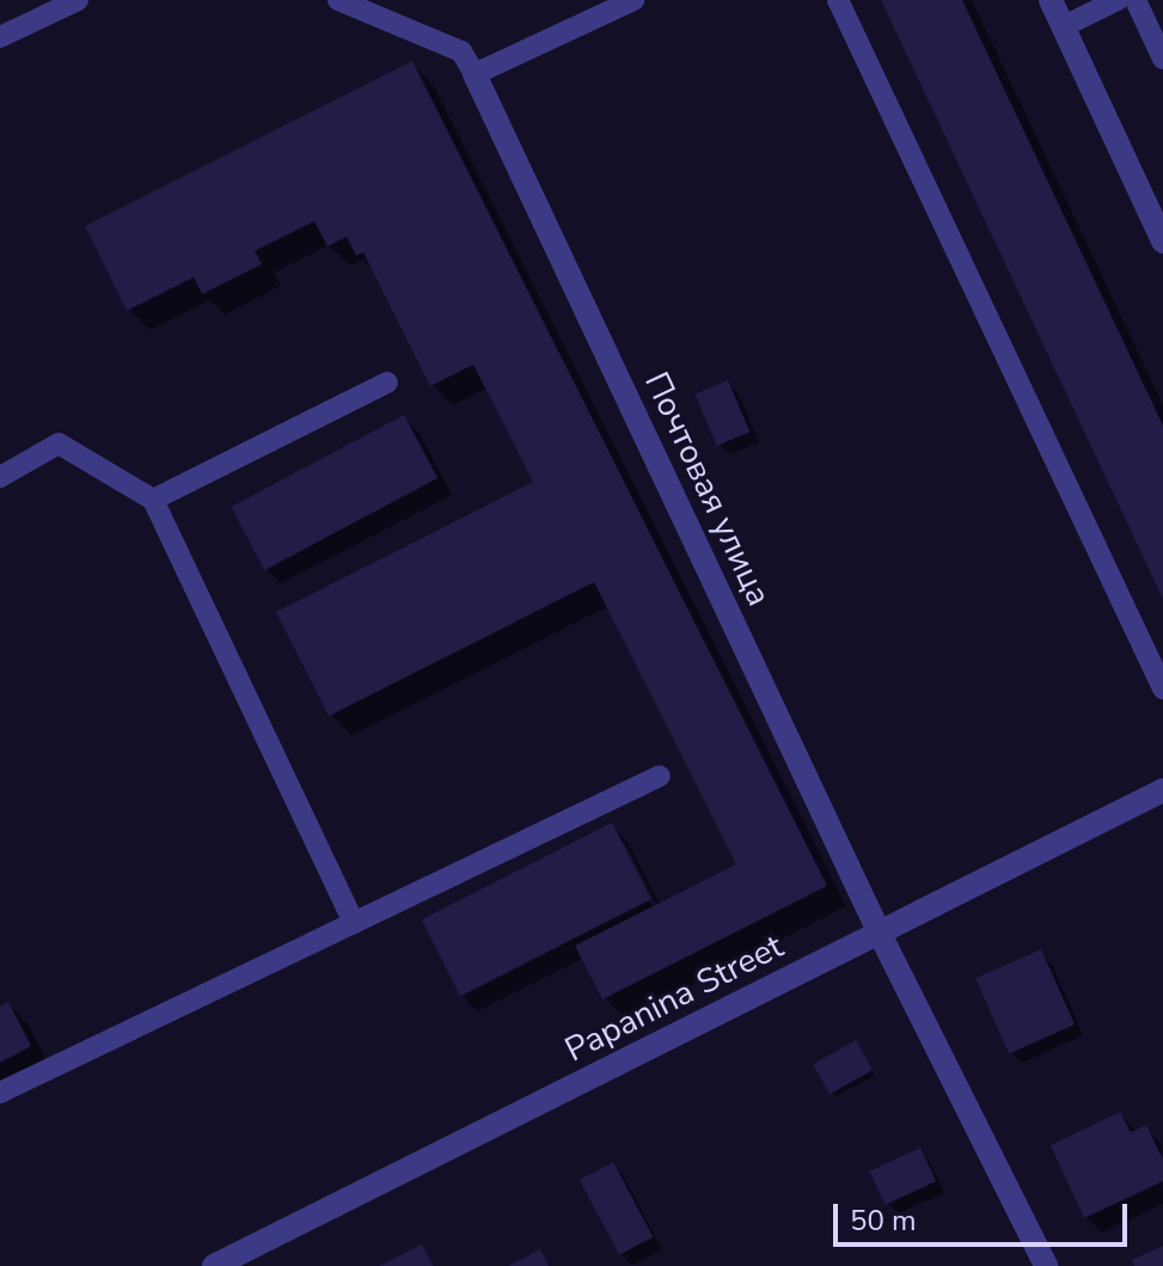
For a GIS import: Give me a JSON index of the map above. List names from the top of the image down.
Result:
{
  "streets": {
    "street": ["Почтовая улица", "Papanina Street"]
  },
  "crossings": [
    ["Почтовая улица", "Papanina Street"]
  ],
  "scale_bar": "50 m"
}
